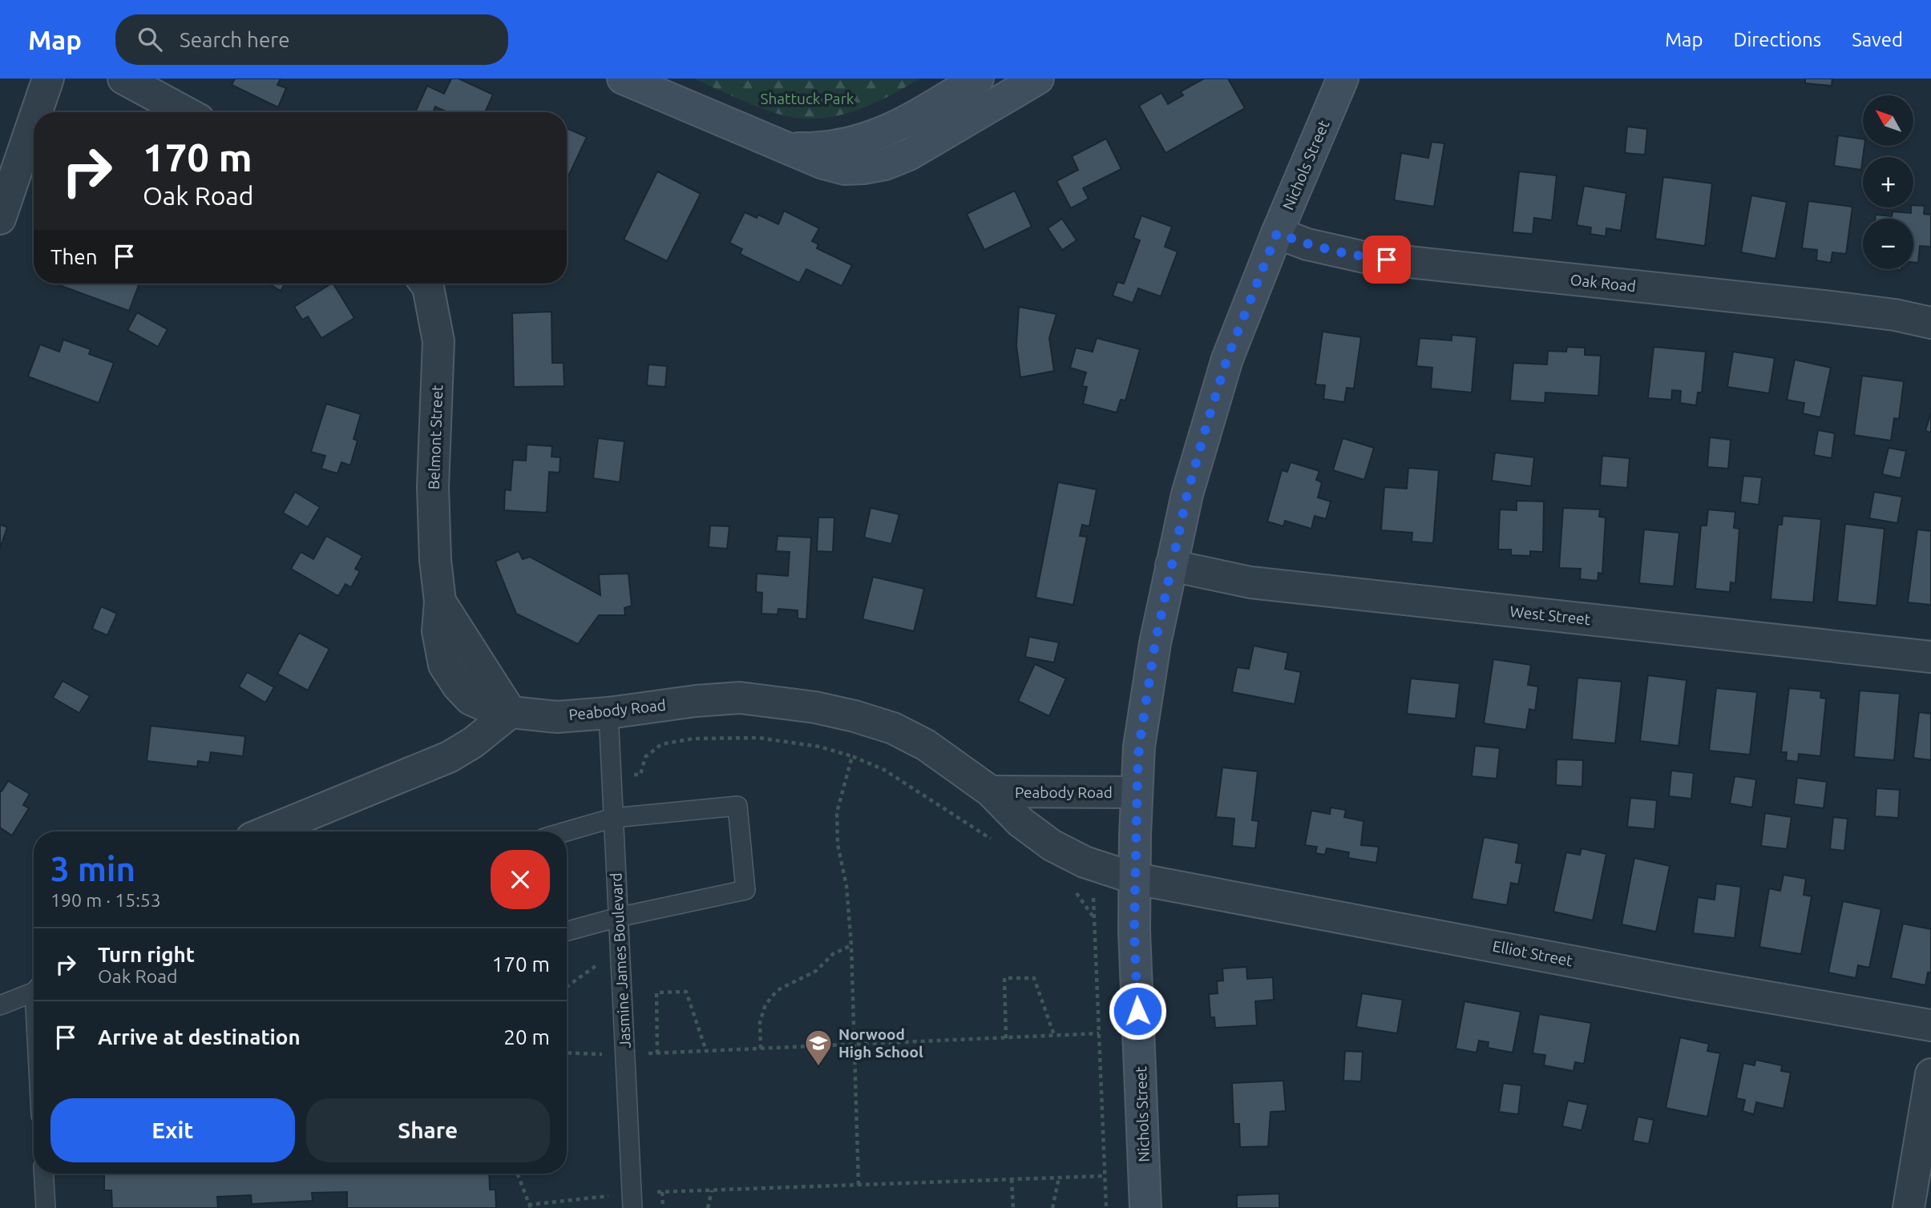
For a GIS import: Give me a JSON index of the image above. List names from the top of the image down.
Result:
{
  "streets": {
    "main road": ["Nichols Street"],
    "street": [
      "Oak Road",
      "Belmont Street",
      "West Street",
      "Peabody Road",
      "Elliot Street"
    ],
    "lane": ["Jasmine James Boulevard"]
  },
  "crossings": [
    ["Nichols Street", "Oak Road"],
    ["Nichols Street", "West Street"],
    ["Nichols Street", "Peabody Road"],
    ["Nichols Street", "Elliot Street"],
    ["Belmont Street", "Peabody Road"],
    ["Peabody Road", "Elliot Street"],
    ["Peabody Road", "Jasmine James Boulevard"]
  ],
  "parks": ["Shattuck Park"],
  "places": {
    "school or university": ["Norwood High School"]
  },
  "north": "top left",
  "page": {
    "header": "Map",
    "search": "Search here",
    "nav": ["Map", "Directions", "Saved"],
    "map_buttons": ["+", "−"],
    "turn": ["170 m", "Oak Road"],
    "then": "Then",
    "heading": ["3 min", "190 m · 15:53"],
    "list": [
      {
        "name": "Turn right",
        "note": "Oak Road",
        "value": "170 m"
      },
      {
        "name": "Arrive at destination",
        "value": "20 m"
      }
    ],
    "buttons": ["Exit", "Share"]
  }
}
